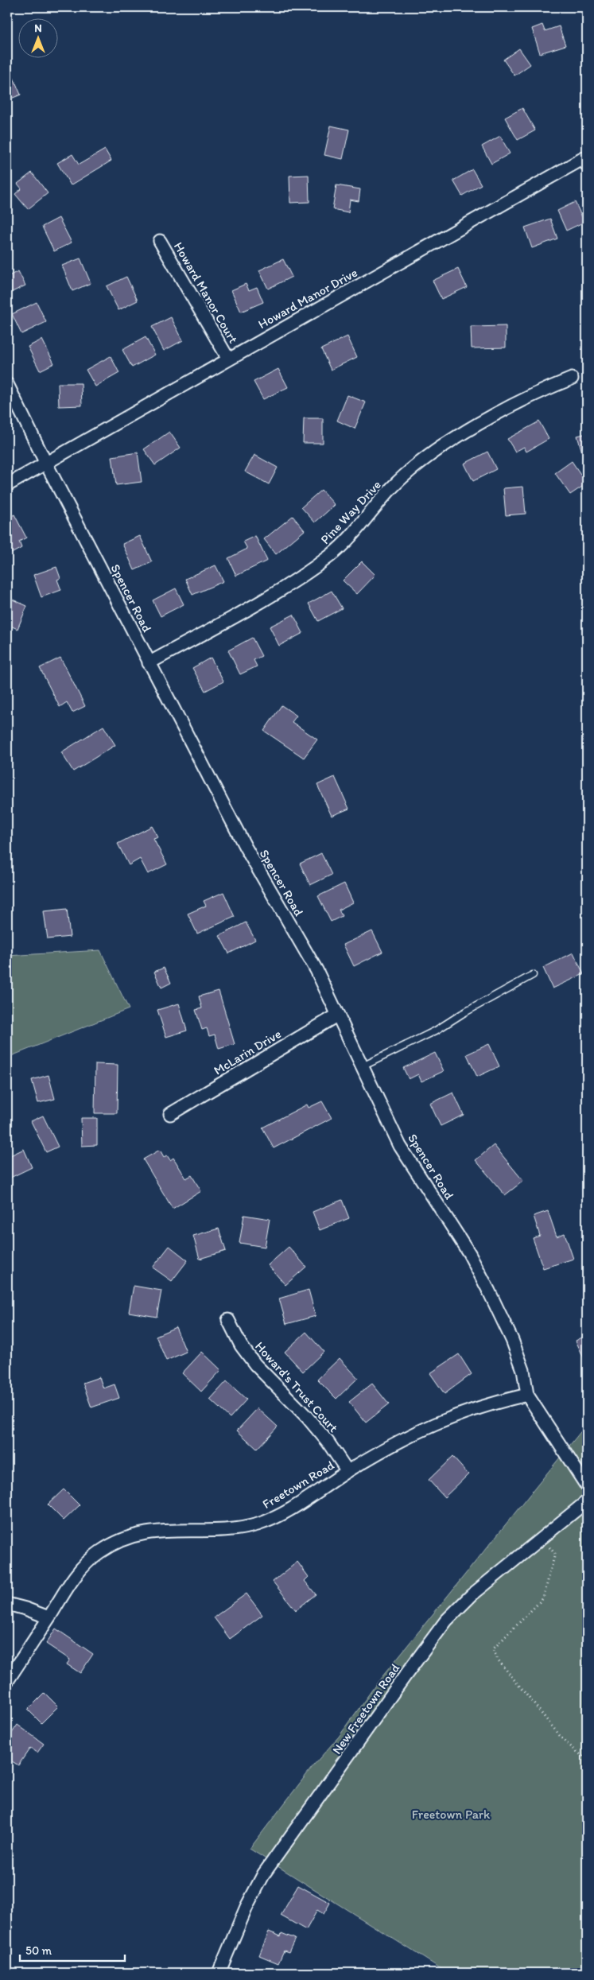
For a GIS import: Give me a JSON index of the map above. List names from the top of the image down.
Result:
{
  "streets": {
    "street": [
      "Howard Manor Court",
      "Howard Manor Drive",
      "Pine Way Drive",
      "Spencer Road",
      "McLarin Drive",
      "Howard's Trust Court",
      "Freetown Road",
      "New Freetown Road"
    ]
  },
  "crossings": [
    ["Howard Manor Court", "Howard Manor Drive"],
    ["Howard Manor Drive", "Spencer Road"],
    ["Pine Way Drive", "Spencer Road"],
    ["Spencer Road", "McLarin Drive"],
    ["Spencer Road", "Freetown Road"],
    ["Howard's Trust Court", "Freetown Road"]
  ],
  "parks": ["Freetown Park"],
  "scale_bar": "50 m",
  "north": "top"
}
